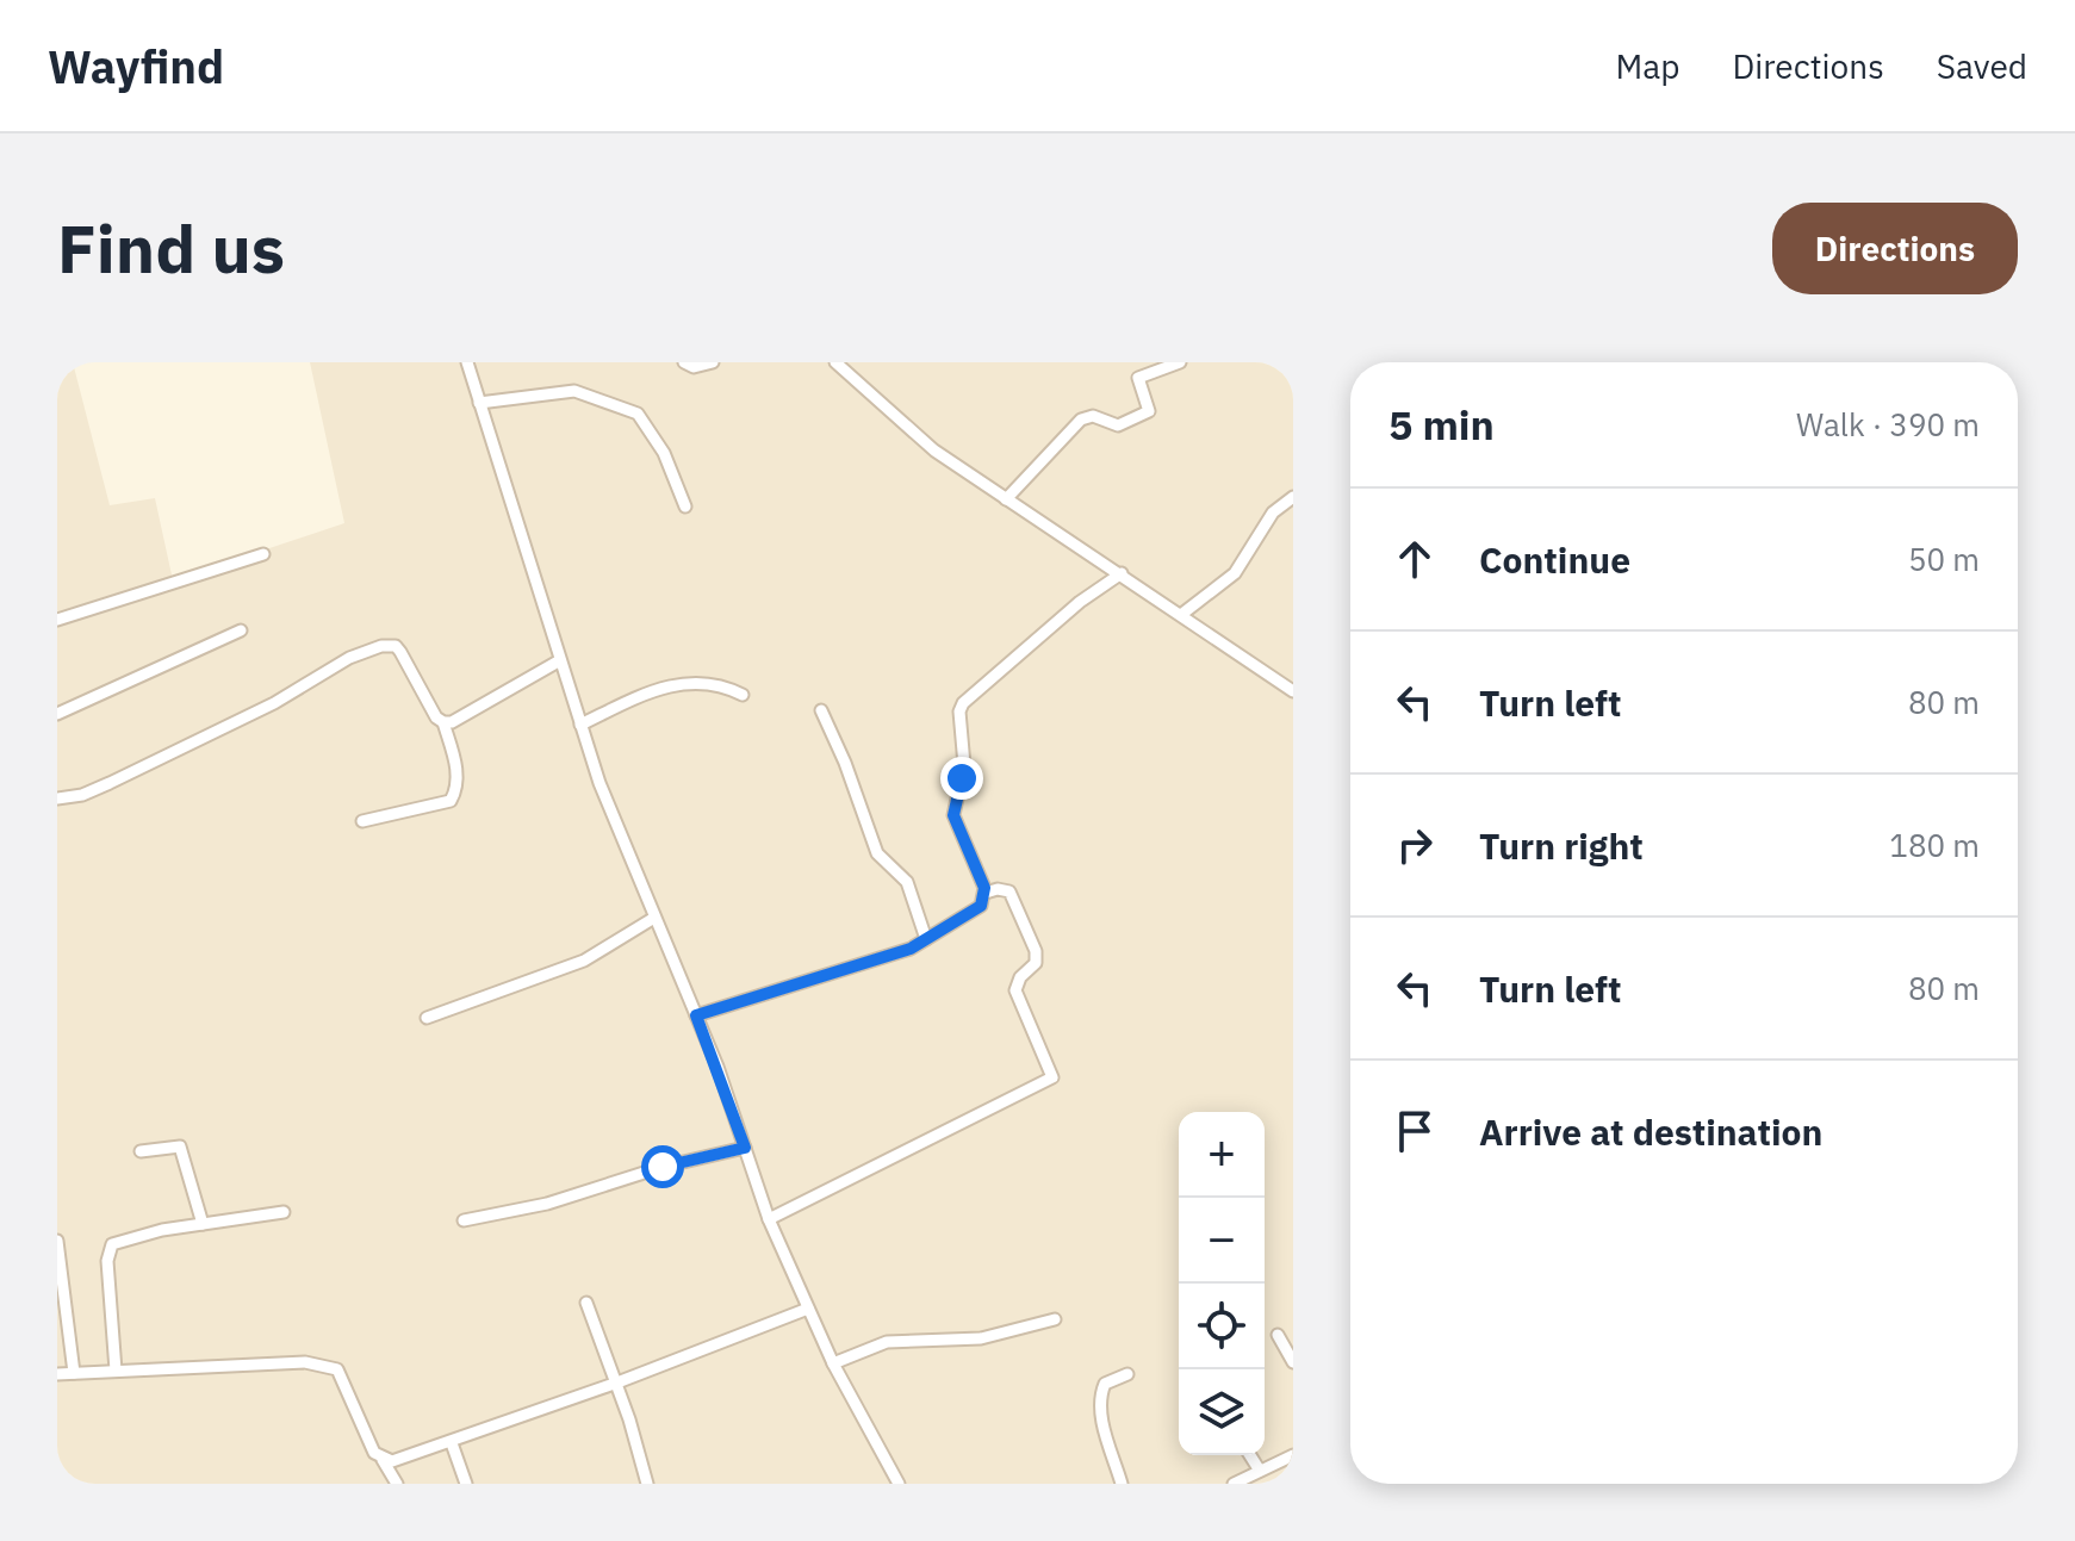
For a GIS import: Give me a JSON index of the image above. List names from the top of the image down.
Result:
{
  "page": {
    "header": "Wayfind",
    "nav": ["Map", "Directions", "Saved"],
    "buttons": "Directions",
    "title": "Find us",
    "heading": ["5 min", "Walk · 390 m"],
    "list": [
      ["Continue", "50 m"],
      ["Turn left", "80 m"],
      ["Turn right", "180 m"],
      ["Turn left", "80 m"],
      "Arrive at destination"
    ],
    "map_buttons": ["+", "−"]
  }
}
